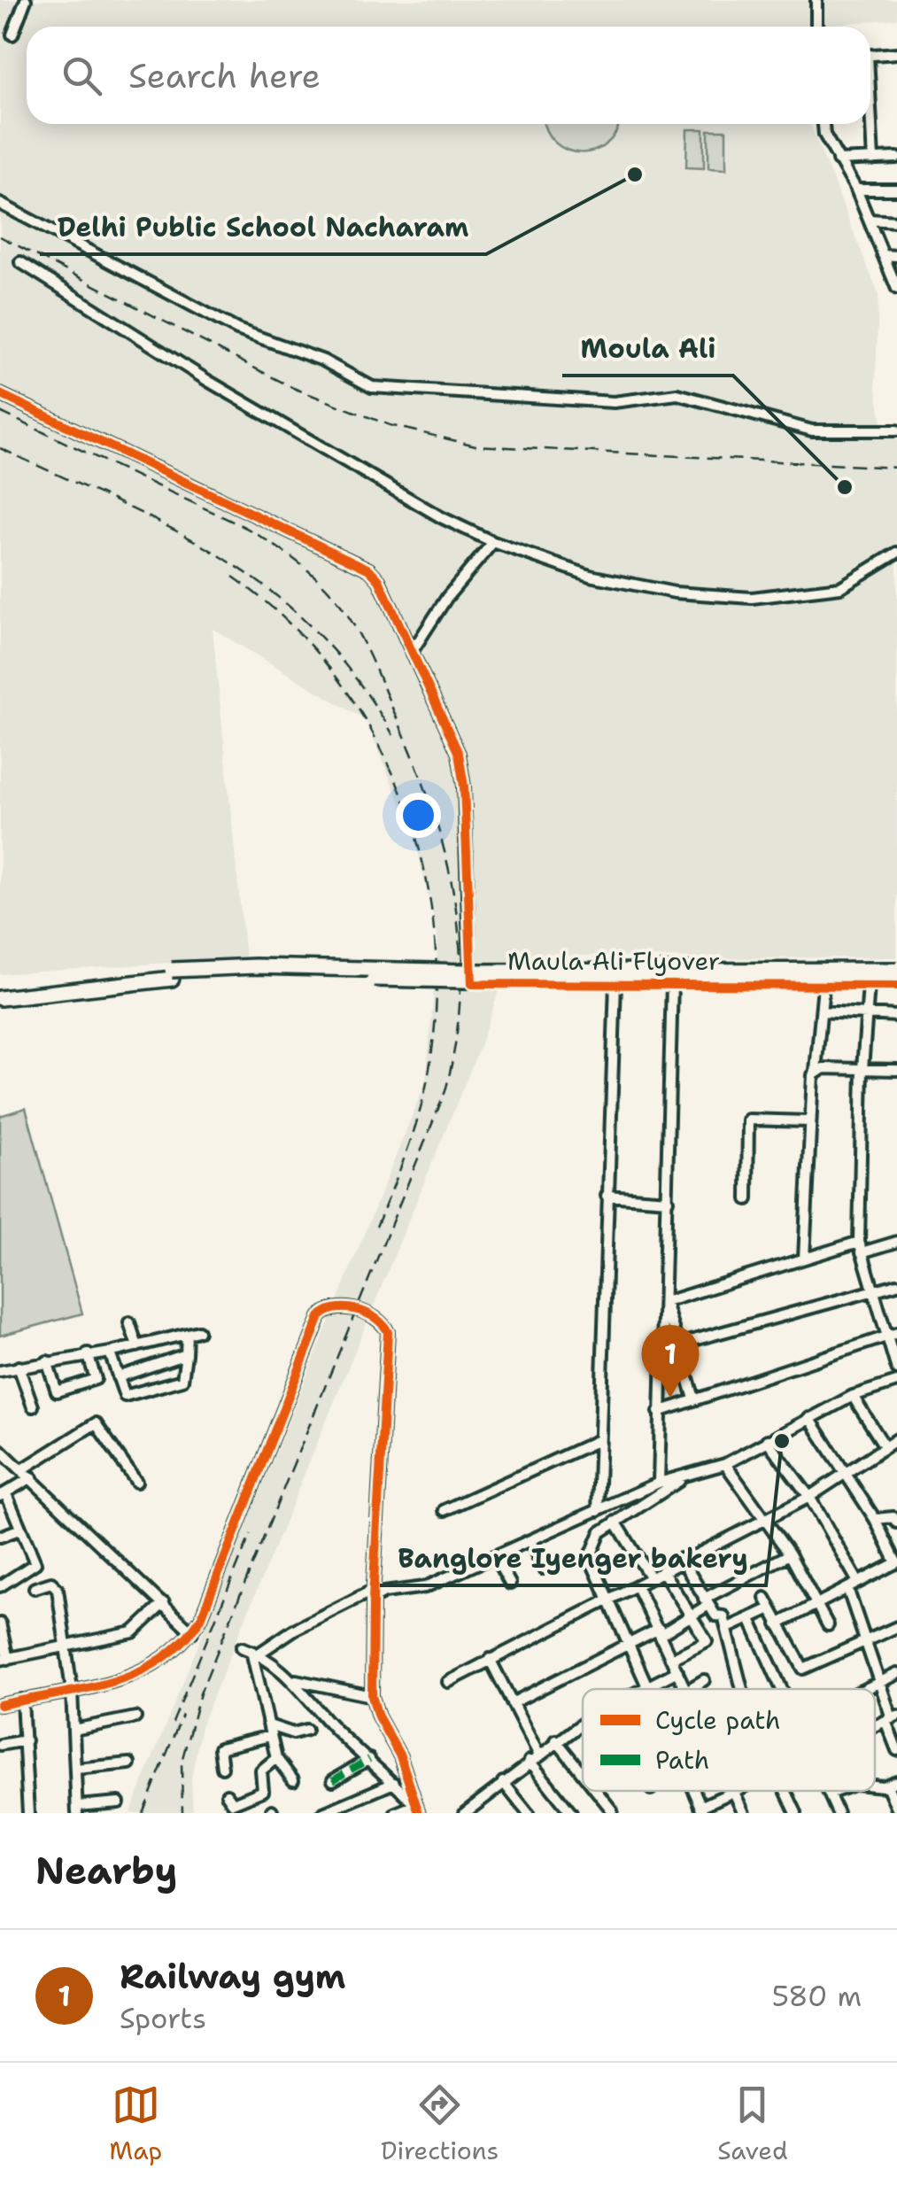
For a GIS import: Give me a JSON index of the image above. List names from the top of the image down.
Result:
{
  "streets": {
    "main road": ["Maula Ali Flyover"]
  },
  "places": ["Delhi Public School Nacharam", "Moula Ali", "Banglore Iyenger bakery"],
  "legend": ["Cycle path", "Path"],
  "page": {
    "search": "Search here",
    "pins": "1",
    "heading": "Nearby",
    "list": [
      {
        "mark": "1",
        "name": "Railway gym",
        "note": "Sports",
        "value": "580 m"
      }
    ],
    "nav": ["Map", "Directions", "Saved"]
  }
}
